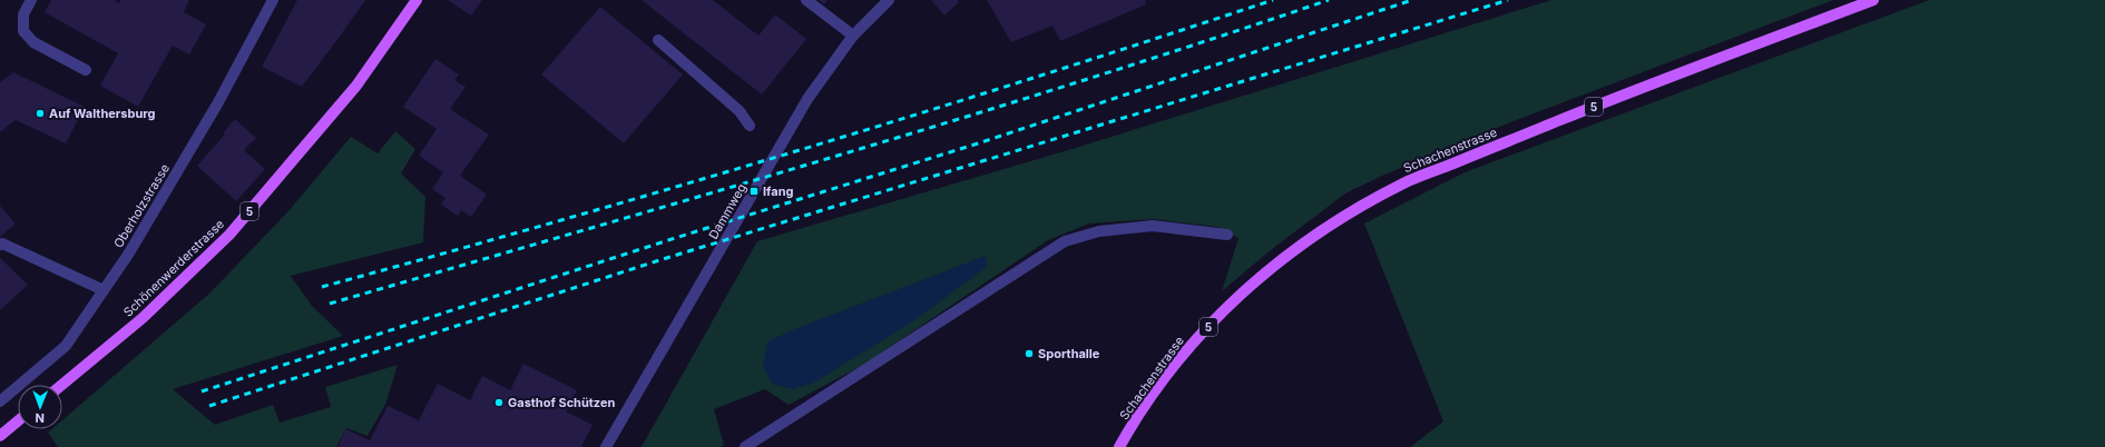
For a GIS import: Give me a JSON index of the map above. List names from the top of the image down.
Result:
{
  "streets": {
    "main road": ["5", "Schachenstrasse", "Schönenwerderstrasse"],
    "street": ["Oberholzstrasse", "Dammweg"]
  },
  "places": {
    "other": ["Auf Walthersburg", "Sporthalle", "Gasthof Schützen"],
    "transit": ["Ifang"]
  },
  "north": "bottom"
}
